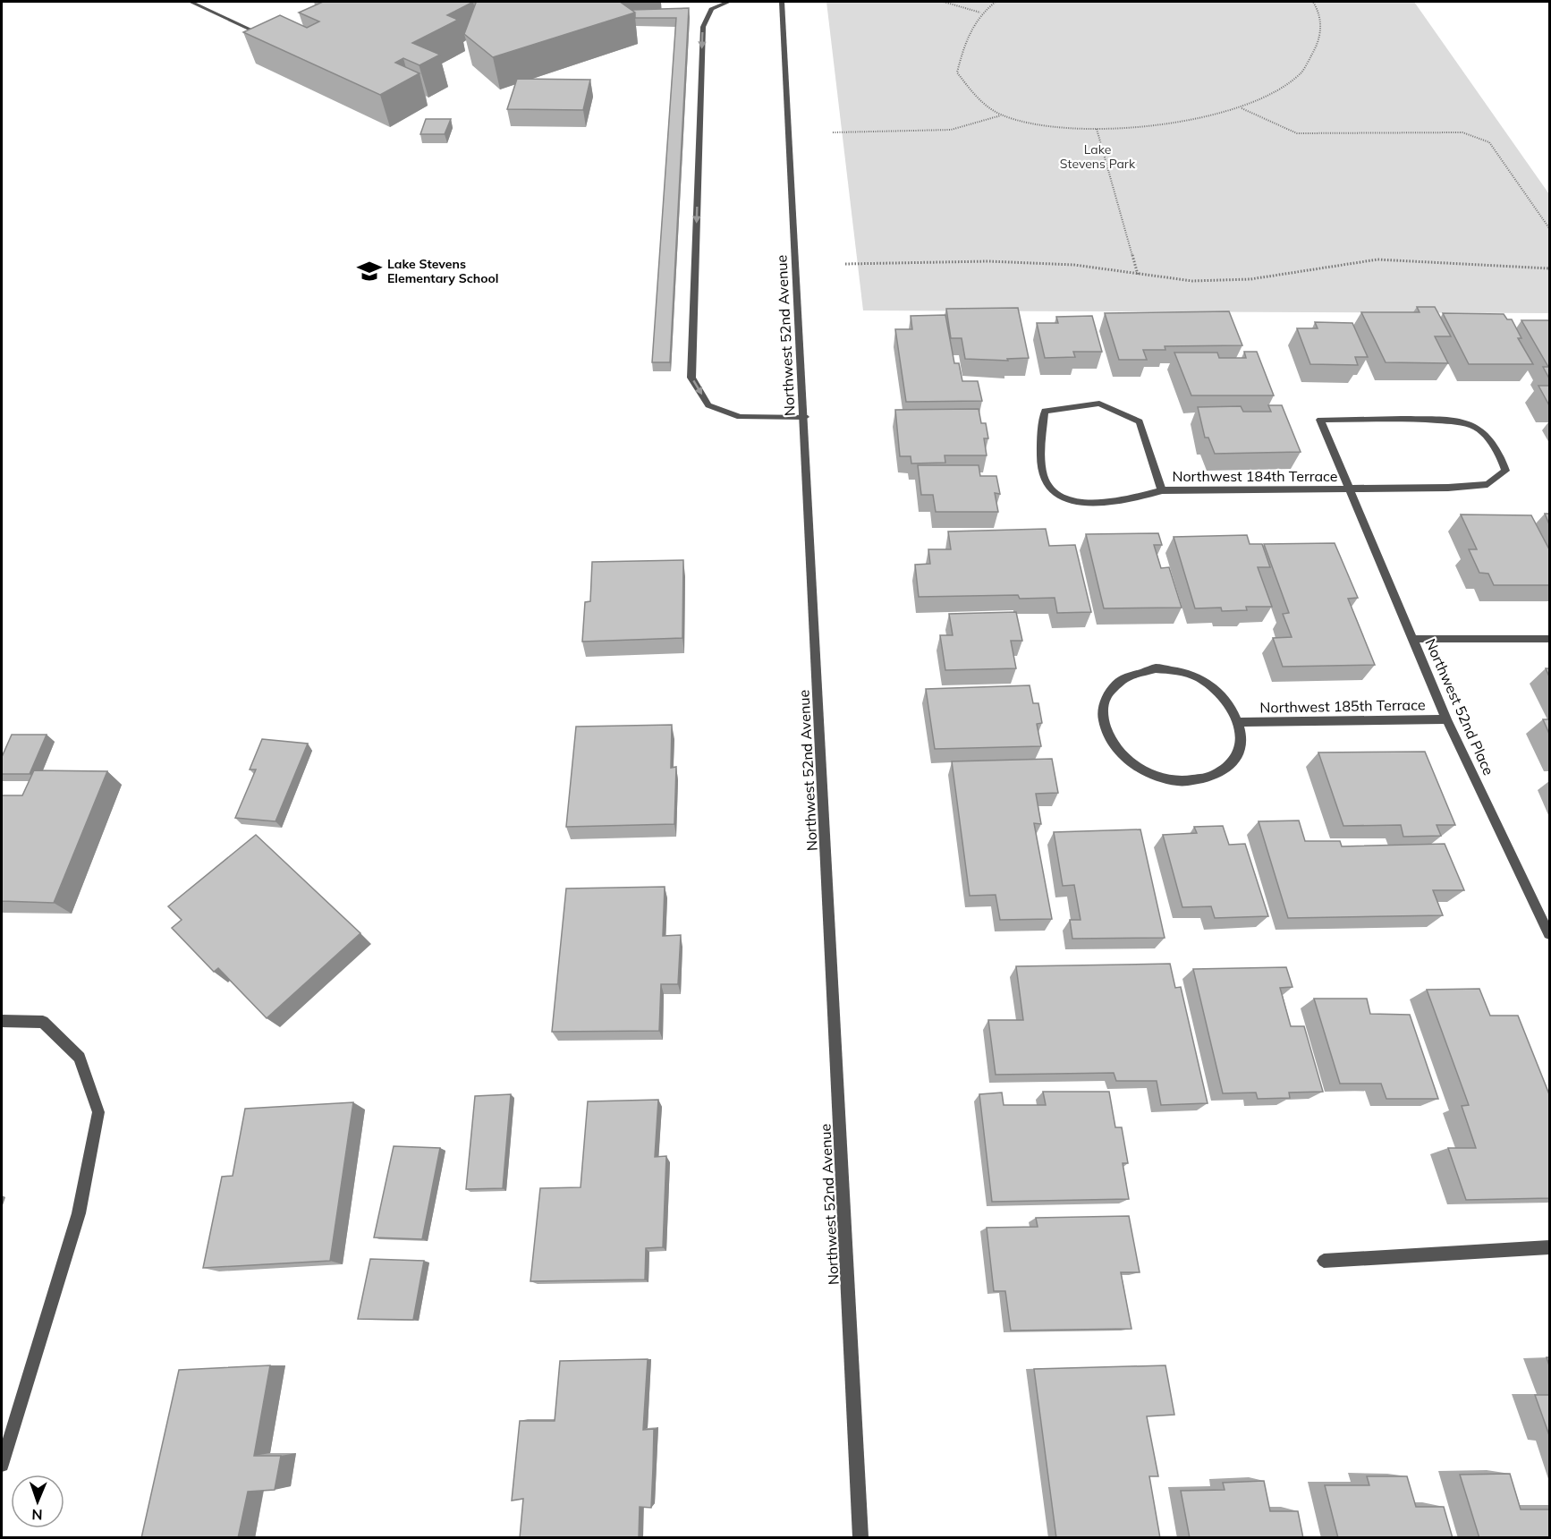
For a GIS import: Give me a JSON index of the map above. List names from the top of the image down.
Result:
{
  "streets": {
    "street": [
      "Northwest 52nd Avenue",
      "Northwest 184th Terrace",
      "Northwest 185th Terrace",
      "Northwest 52nd Place"
    ]
  },
  "crossings": [
    ["Northwest 184th Terrace", "Northwest 52nd Place"],
    ["Northwest 185th Terrace", "Northwest 52nd Place"]
  ],
  "parks": ["Lake Stevens Park"],
  "places": {
    "school or university": ["Lake Stevens Elementary School"]
  },
  "north": "bottom"
}
